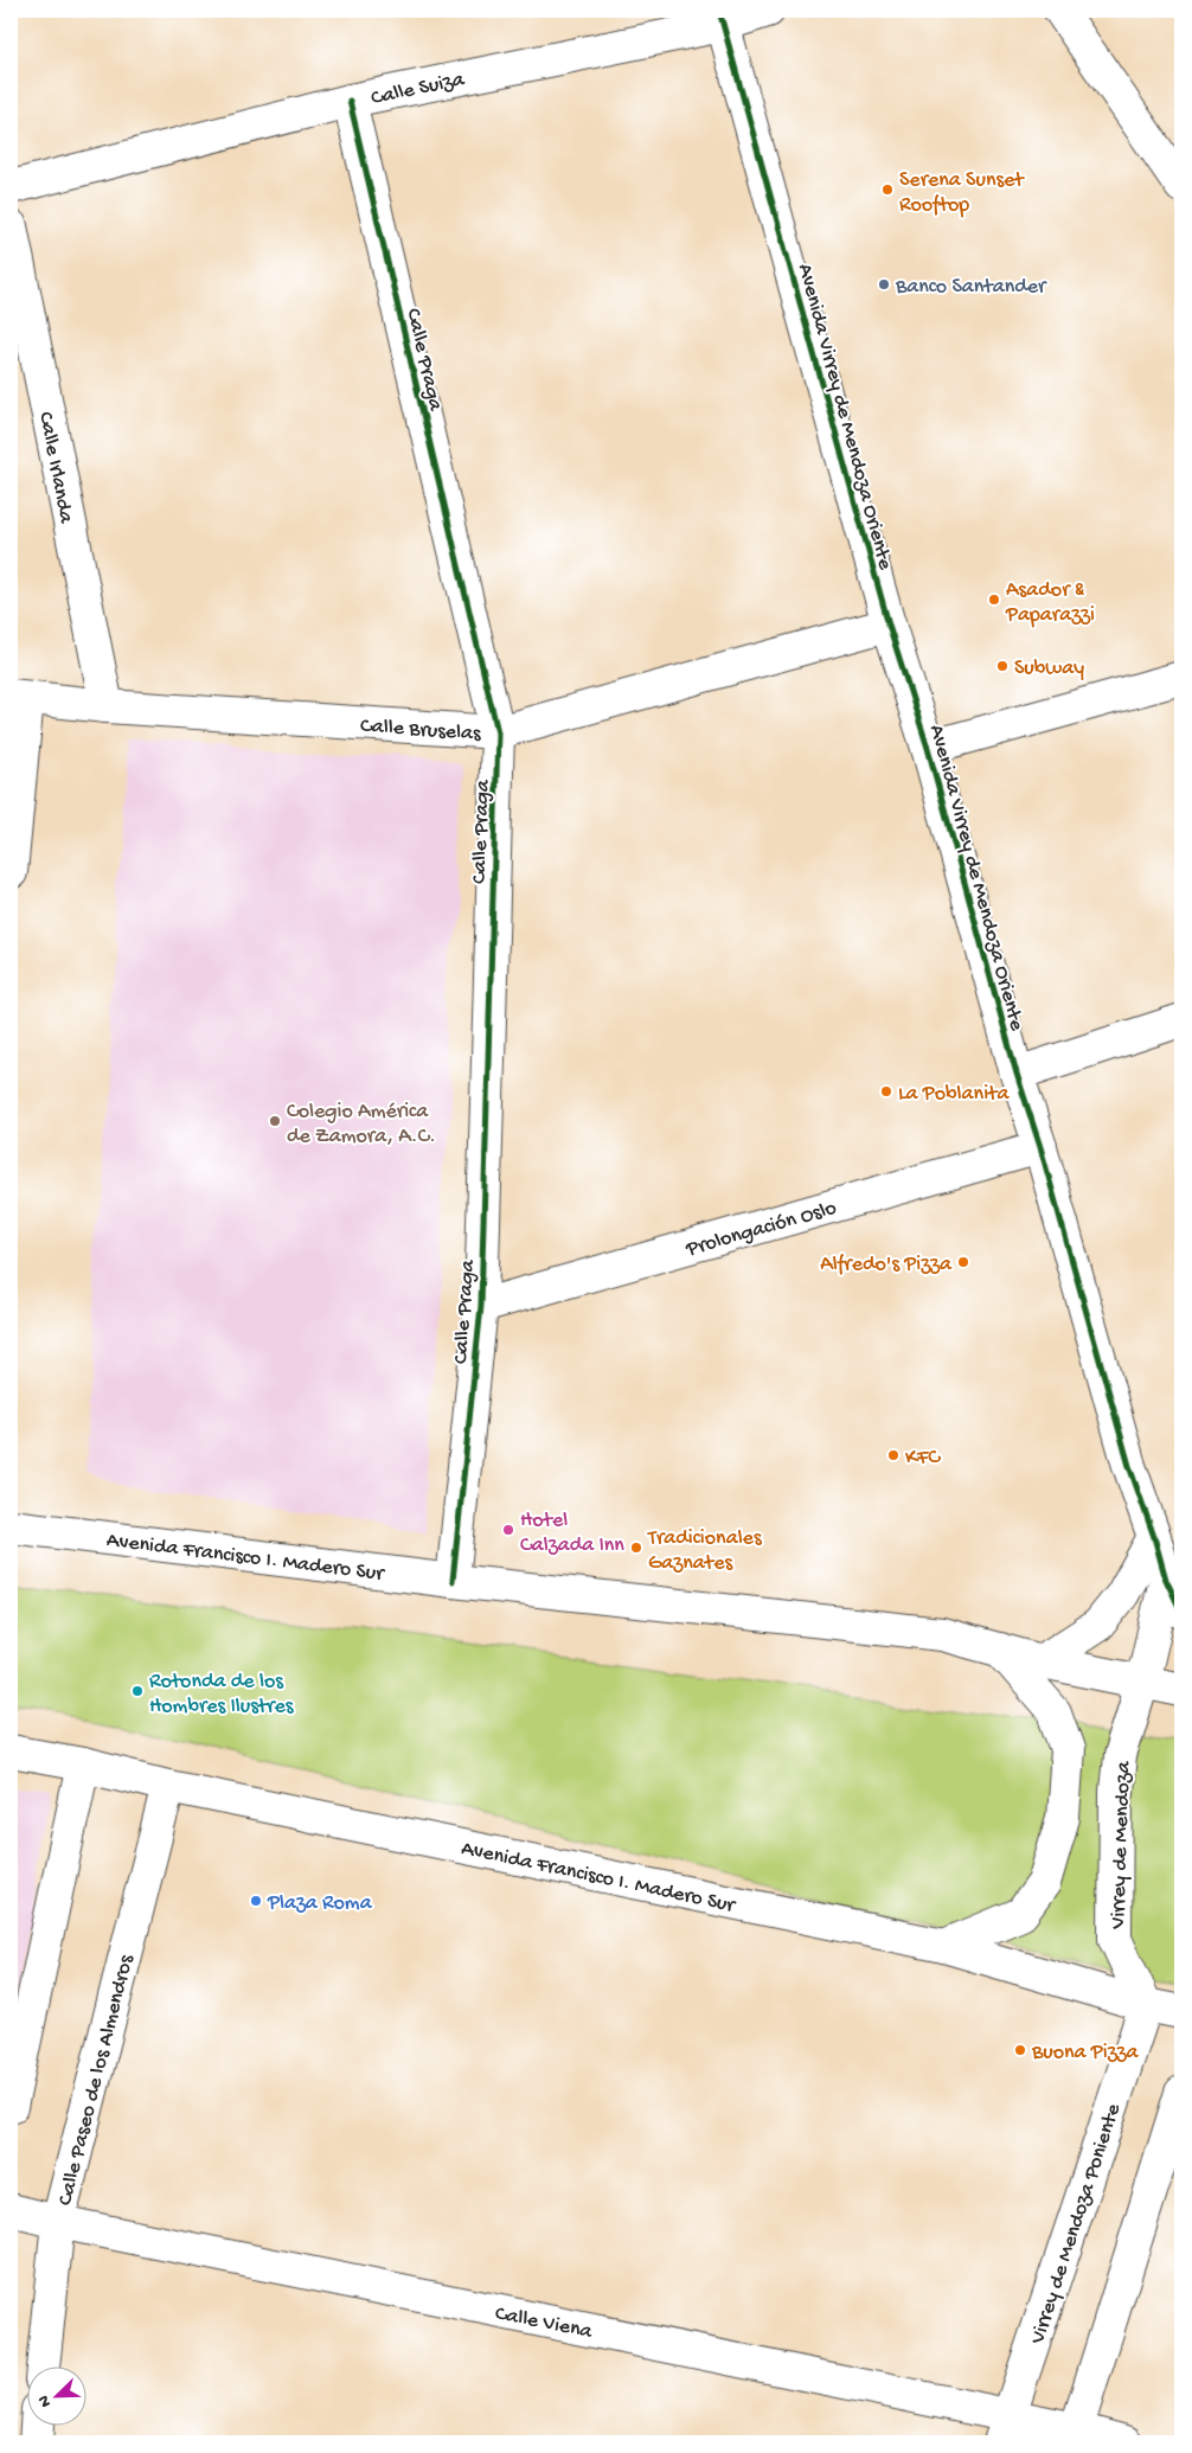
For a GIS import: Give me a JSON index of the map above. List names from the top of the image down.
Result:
{
  "streets": {
    "street": [
      "Calle Suiza",
      "Calle Praga",
      "Avenida Virrey de Mendoza Oriente",
      "Calle Irlanda",
      "Calle Bruselas",
      "Prolongación Oslo",
      "Avenida Francisco I. Madero Sur",
      "Virrey de Mendoza",
      "Calle Paseo de los Almendros",
      "Virrey de Mendoza Poniente",
      "Calle Viena"
    ]
  },
  "crossings": [
    ["Calle Suiza", "Calle Praga"],
    ["Calle Suiza", "Avenida Virrey de Mendoza Oriente"],
    ["Calle Praga", "Calle Bruselas"],
    ["Calle Praga", "Prolongación Oslo"],
    ["Calle Praga", "Avenida Francisco I. Madero Sur"],
    ["Avenida Virrey de Mendoza Oriente", "Calle Bruselas"],
    ["Avenida Virrey de Mendoza Oriente", "Prolongación Oslo"],
    ["Avenida Virrey de Mendoza Oriente", "Avenida Francisco I. Madero Sur"],
    ["Avenida Virrey de Mendoza Oriente", "Virrey de Mendoza"],
    ["Calle Irlanda", "Calle Bruselas"],
    ["Avenida Francisco I. Madero Sur", "Virrey de Mendoza"],
    ["Avenida Francisco I. Madero Sur", "Calle Paseo de los Almendros"],
    ["Avenida Francisco I. Madero Sur", "Virrey de Mendoza Poniente"],
    ["Virrey de Mendoza", "Virrey de Mendoza Poniente"],
    ["Calle Paseo de los Almendros", "Calle Viena"],
    ["Virrey de Mendoza Poniente", "Calle Viena"]
  ],
  "places": [
    "Serena Sunset Rooftop",
    "Banco Santander",
    "Asador & Paparazzi",
    "Subway",
    "La Poblanita",
    "Colegio América de Zamora, A.C.",
    "Alfredo's Pizza",
    "KFC",
    "Hotel Calzada Inn",
    "Tradicionales Gaznates",
    "Rotonda de los Hombres Ilustres",
    "Plaza Roma",
    "Buona Pizza"
  ],
  "north": "bottom left"
}
